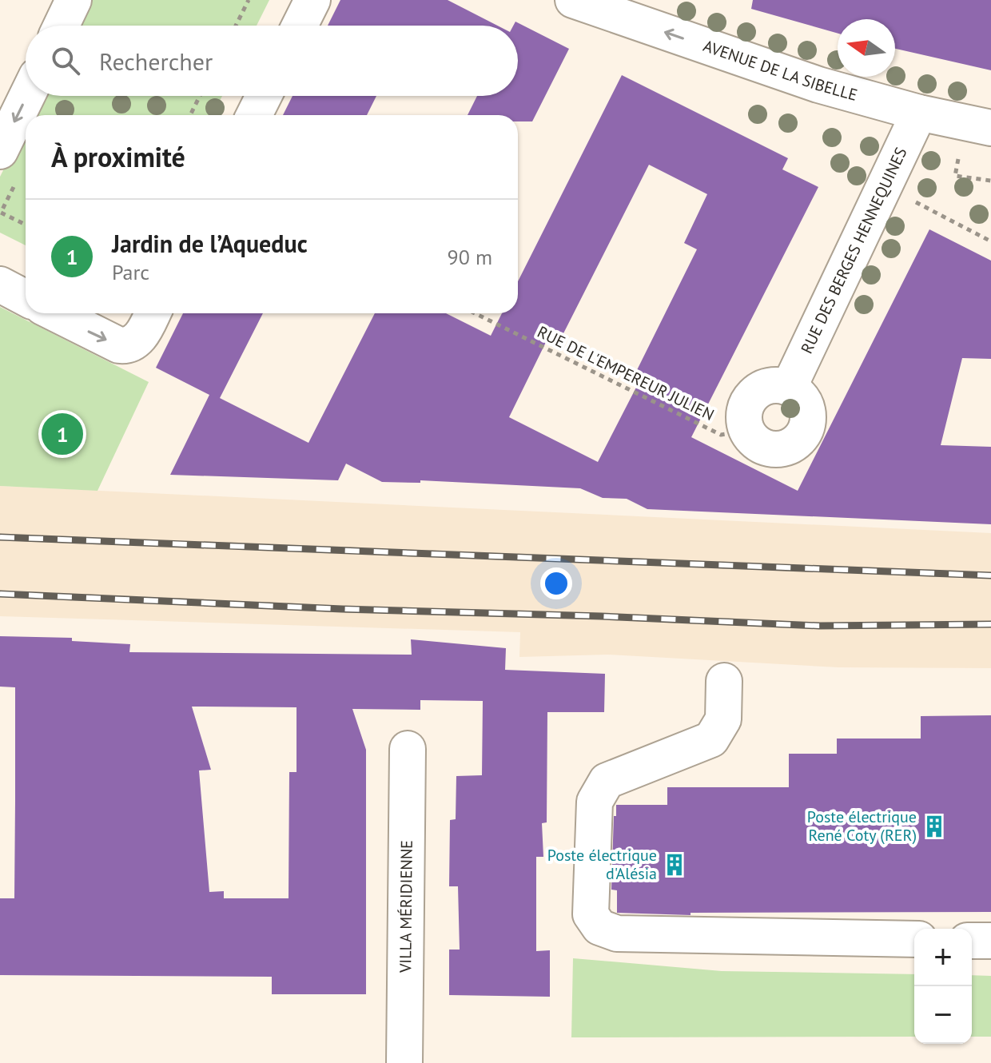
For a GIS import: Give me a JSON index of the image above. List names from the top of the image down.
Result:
{
  "streets": {
    "street": ["AVENUE DE LA SIBELLE", "RUE DES BERGES HENNEQUINES", "VILLA MÉRIDIENNE"],
    "path": ["RUE DE L'EMPEREUR JULIEN"]
  },
  "crossings": [
    ["AVENUE DE LA SIBELLE", "RUE DES BERGES HENNEQUINES"],
    ["RUE DES BERGES HENNEQUINES", "RUE DE L'EMPEREUR JULIEN"]
  ],
  "one_way": ["AVENUE DE LA SIBELLE"],
  "places": {
    "building": ["Poste électrique René Coty (RER)", "Poste électrique d'Alésia"]
  },
  "north": "left",
  "page": {
    "search": "Rechercher",
    "heading": "À proximité",
    "list": [
      {
        "mark": "1",
        "name": "Jardin de l’Aqueduc",
        "note": "Parc",
        "value": "90 m"
      }
    ],
    "pins": "1",
    "map_buttons": ["+", "−"]
  }
}
